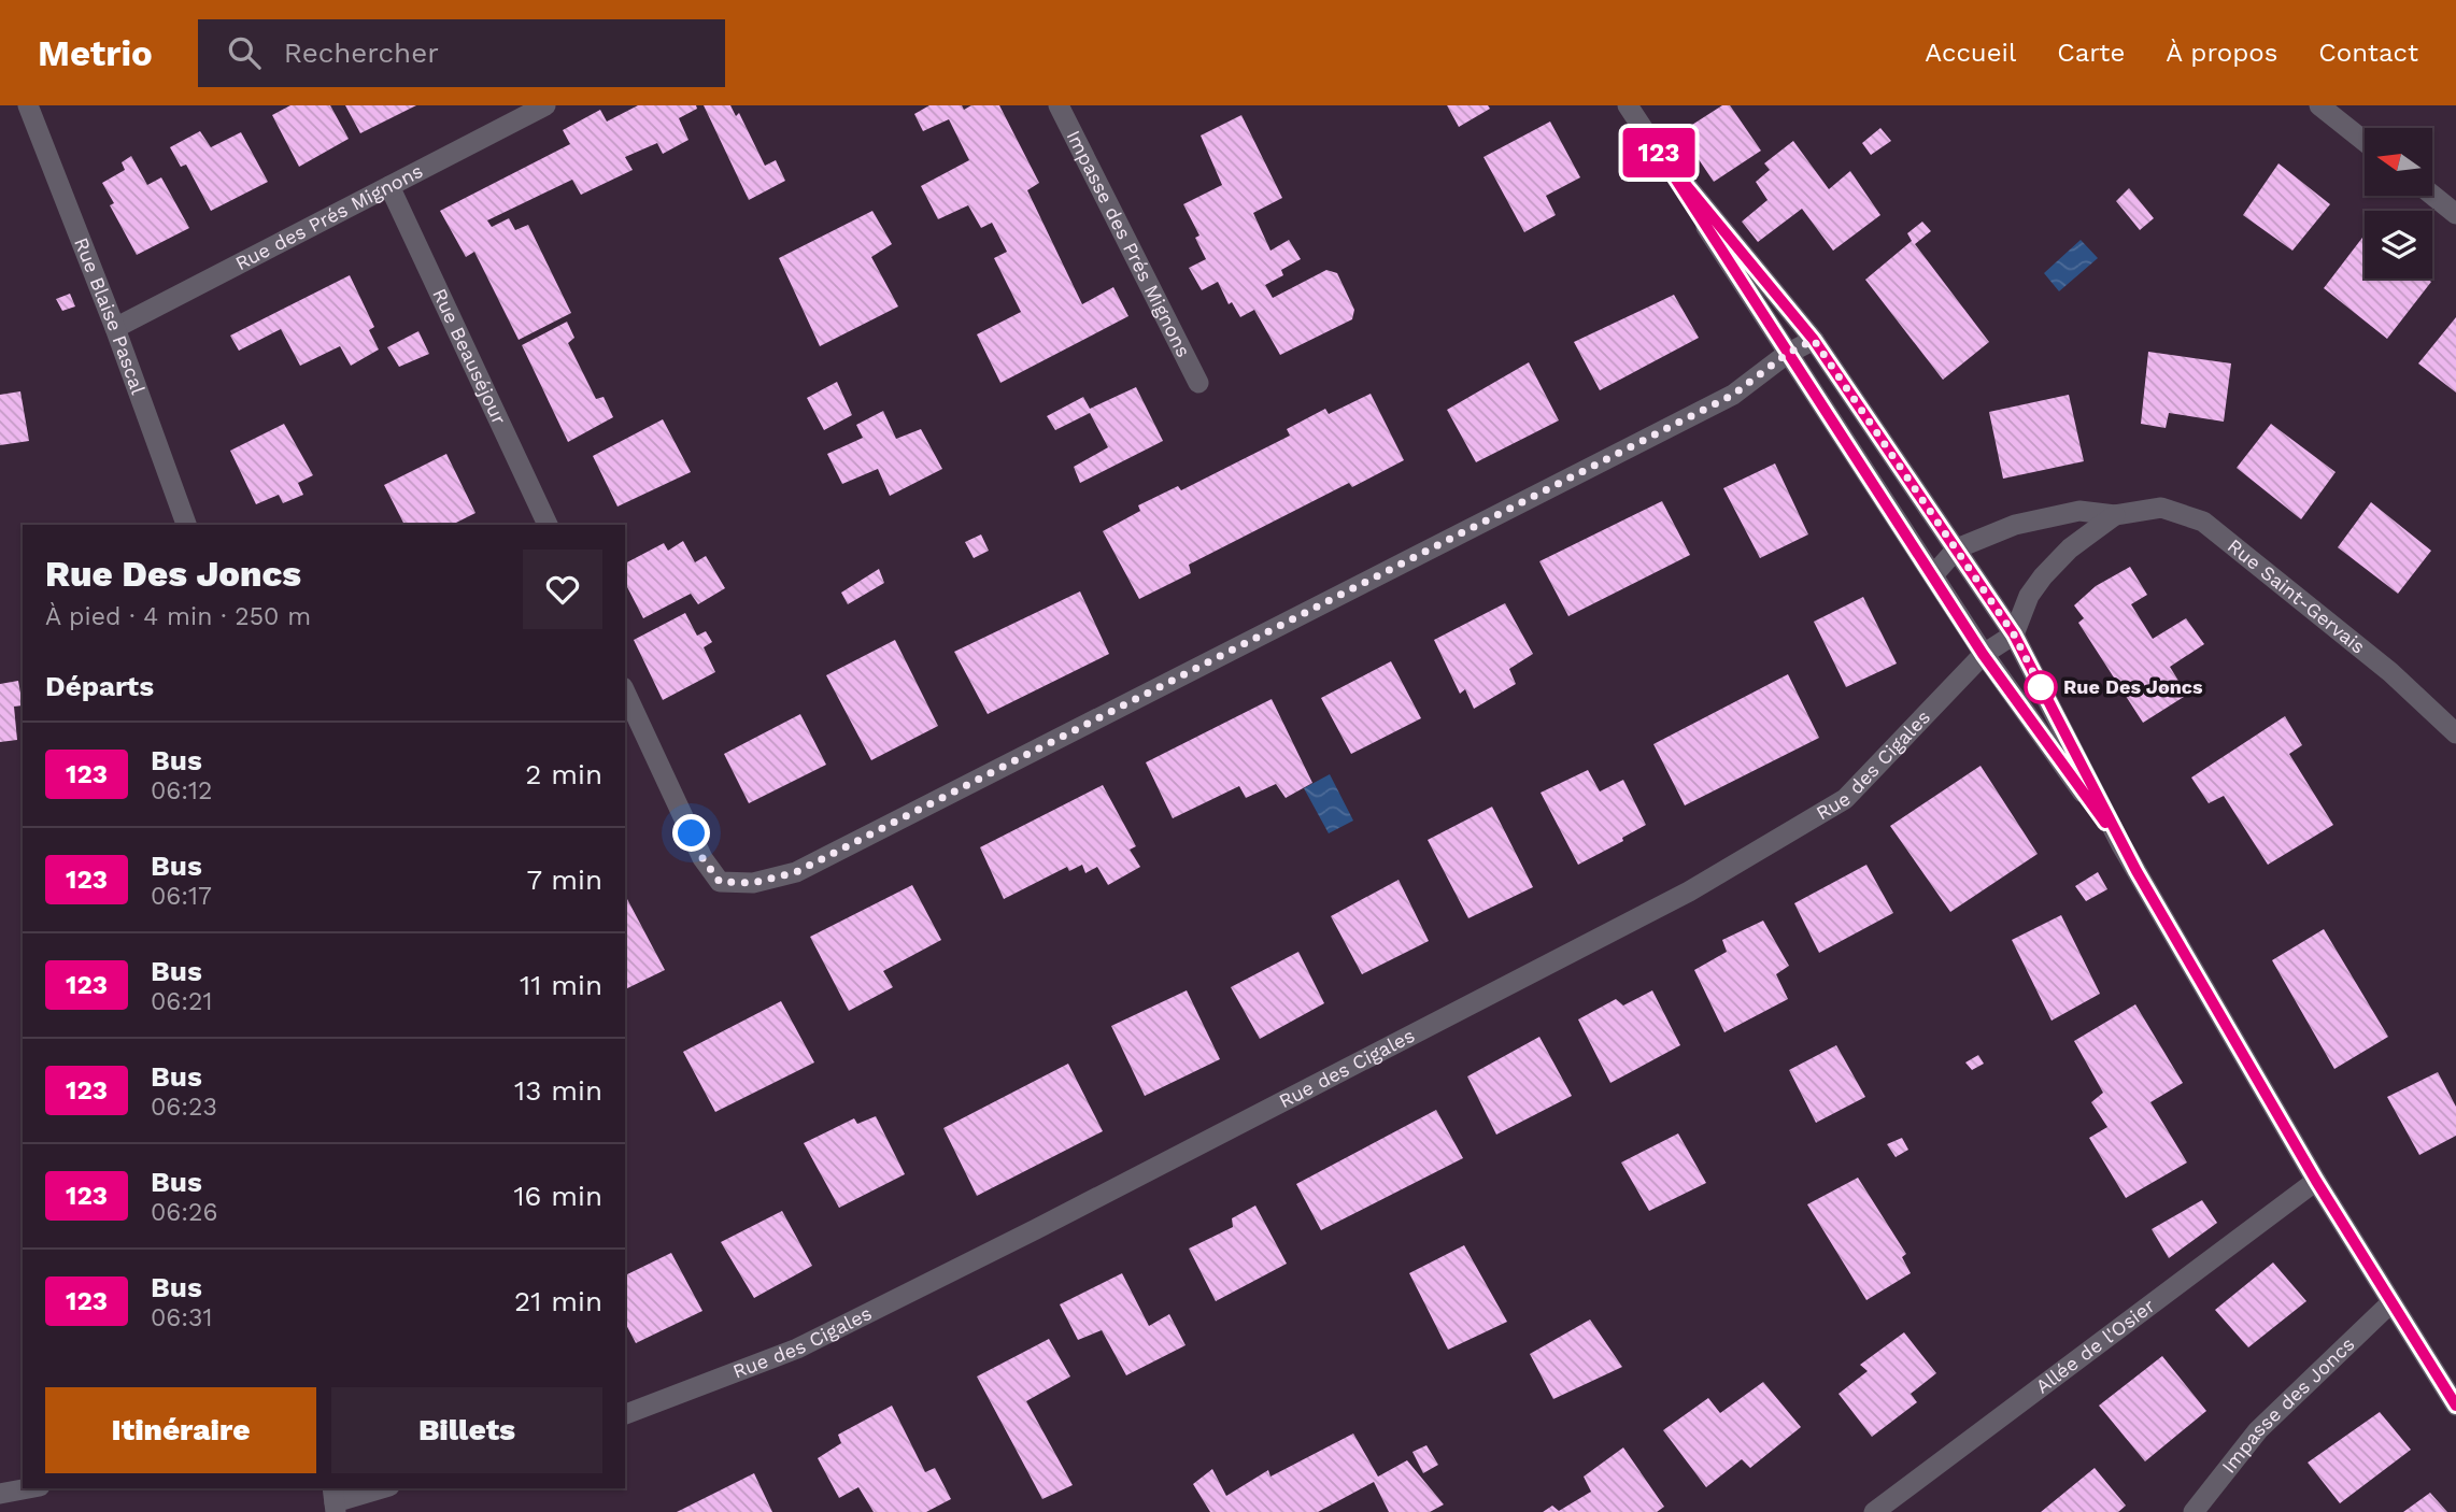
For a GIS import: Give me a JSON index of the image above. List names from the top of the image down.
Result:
{
  "streets": {
    "street": [
      "Rue des Prés Mignons",
      "Impasse des Prés Mignons",
      "Rue Blaise Pascal",
      "Rue Beauséjour",
      "Rue Saint-Gervais",
      "Rue des Cigales",
      "Allée de l'Osier",
      "Impasse des Joncs"
    ]
  },
  "crossings": [
    ["Rue des Prés Mignons", "Rue Blaise Pascal"],
    ["Rue des Prés Mignons", "Rue Beauséjour"],
    ["Rue Saint-Gervais", "Rue des Cigales"]
  ],
  "places": ["Rue Des Joncs"],
  "lines": ["bus line 123"],
  "north": "left",
  "page": {
    "header": "Metrio",
    "search": "Rechercher",
    "nav": [
      "Accueil",
      "Carte",
      "À propos",
      "Contact"
    ],
    "on_map": "123",
    "heading": [
      ["Rue Des Joncs", "À pied · 4 min · 250 m"],
      "Départs"
    ],
    "list": [
      {
        "mark": "123",
        "name": "Bus",
        "note": "06:12",
        "value": "2 min"
      },
      {
        "mark": "123",
        "name": "Bus",
        "note": "06:17",
        "value": "7 min"
      },
      {
        "mark": "123",
        "name": "Bus",
        "note": "06:21",
        "value": "11 min"
      },
      {
        "mark": "123",
        "name": "Bus",
        "note": "06:23",
        "value": "13 min"
      },
      {
        "mark": "123",
        "name": "Bus",
        "note": "06:26",
        "value": "16 min"
      },
      {
        "mark": "123",
        "name": "Bus",
        "note": "06:31",
        "value": "21 min"
      }
    ],
    "buttons": ["Itinéraire", "Billets"]
  }
}
